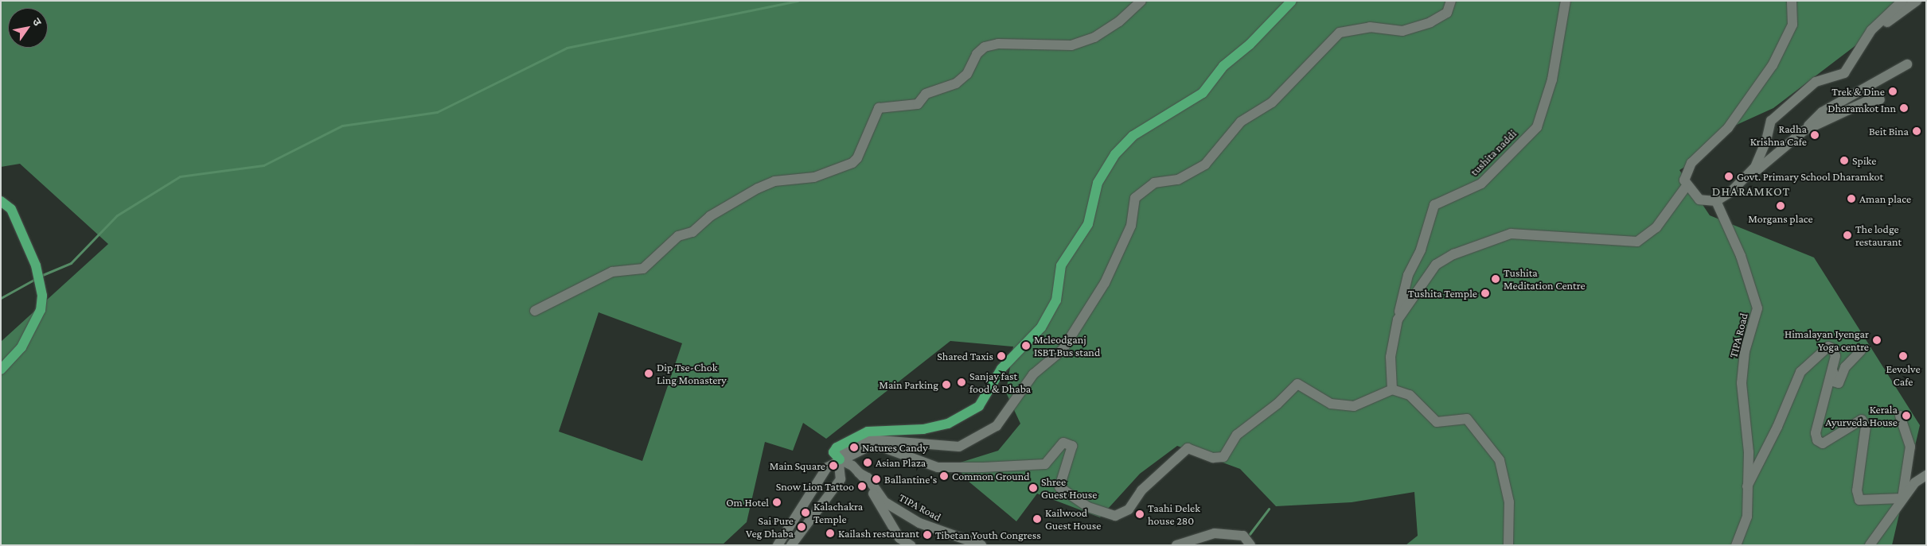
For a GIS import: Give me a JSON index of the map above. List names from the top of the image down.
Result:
{
  "streets": {
    "street": ["tushita naddi", "TIPA Road"]
  },
  "districts": ["DHARAMKOT"],
  "places": [
    "Trek & Dine",
    "Dharamkot Inn",
    "Beit Bina",
    "Radha Krishna Cafe",
    "Spike",
    "Govt. Primary School Dharamkot",
    "Aman place",
    "Morgans place",
    "The lodge restaurant",
    "Tushita Meditation Centre",
    "Tushita Temple",
    "Himalayan Iyengar Yoga centre",
    "Mcleodganj ISBT Bus stand",
    "Shared Taxis",
    "Eevolve Cafe",
    "Dip Tse-Chok Ling Monastery",
    "Sanjay fast food & Dhaba",
    "Main Parking",
    "Kerala Ayurveda House",
    "Natures Candy",
    "Asian Plaza",
    "Main Square",
    "Common Ground",
    "Ballantine's",
    "Snow Lion Tattoo",
    "Shree Guest House",
    "Om Hotel",
    "Kalachakra Temple",
    "Taahi Delek house 280",
    "Kailwood Guest House",
    "Sai Pure Veg Dhaba",
    "Kailash restaurant",
    "Tibetan Youth Congress"
  ],
  "north": "top right"
}
